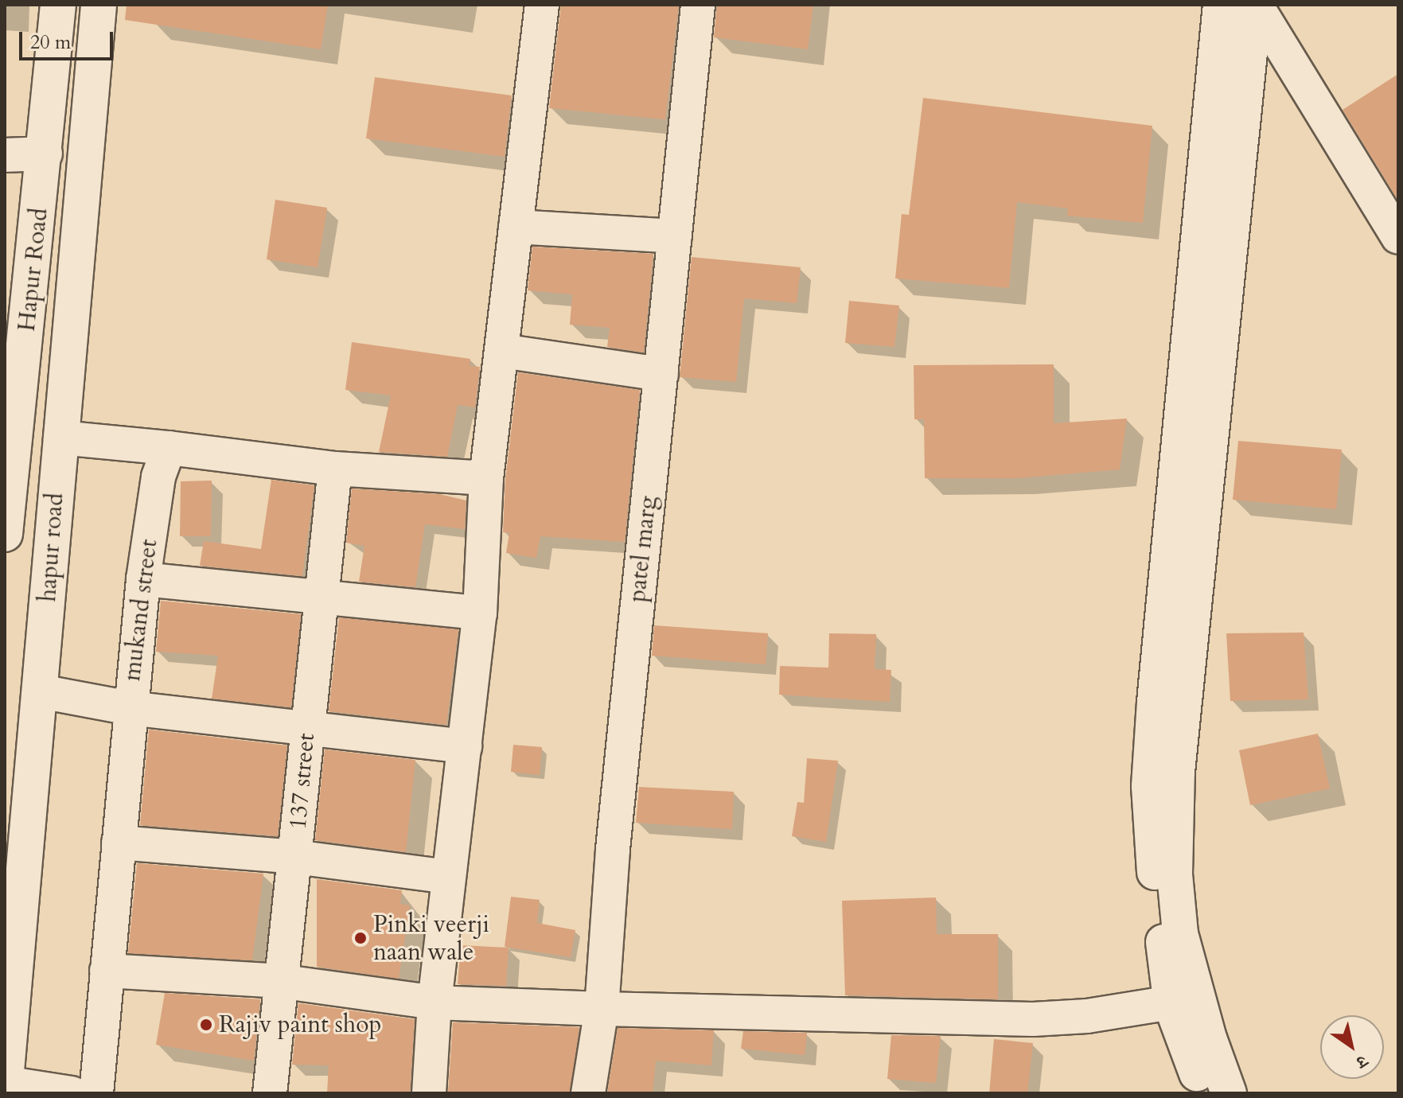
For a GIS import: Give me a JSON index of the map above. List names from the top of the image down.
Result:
{
  "streets": {
    "street": [
      "Hapur Road",
      "hapur road",
      "patel marg",
      "mukand street",
      "137 street"
    ]
  },
  "places": ["Pinki veerji naan wale", "Rajiv paint shop"],
  "scale_bar": "20 m",
  "north": "bottom right"
}
